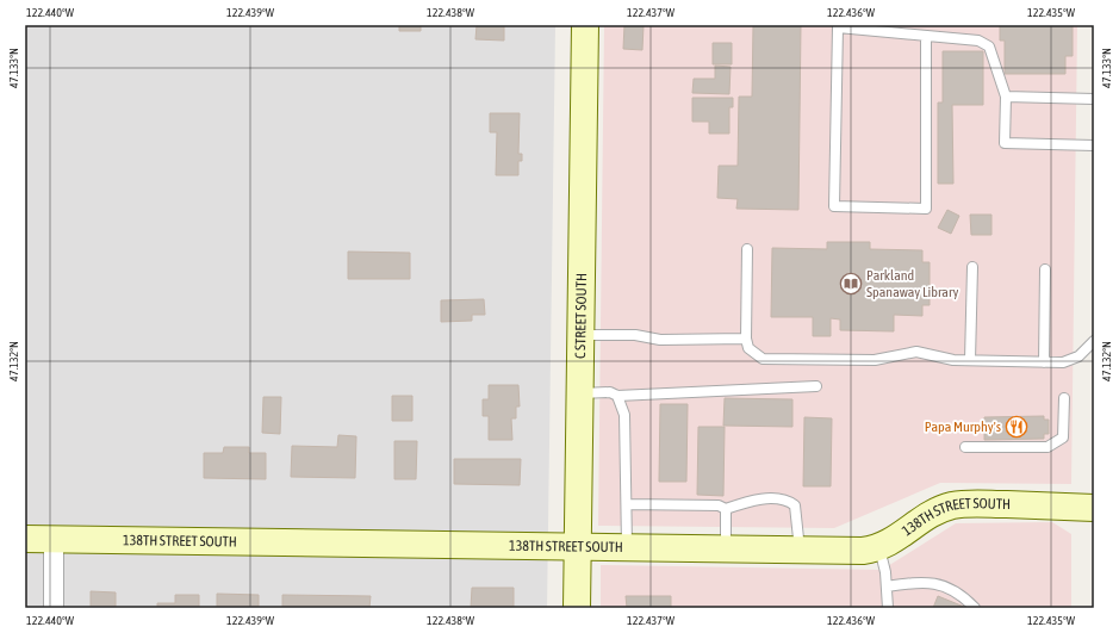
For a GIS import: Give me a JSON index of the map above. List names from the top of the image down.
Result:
{
  "streets": {
    "street": ["C STREET SOUTH", "138TH STREET SOUTH"]
  },
  "crossings": [
    ["C STREET SOUTH", "138TH STREET SOUTH"]
  ],
  "places": {
    "library": ["Parkland Spanaway Library"],
    "restaurant": ["Papa Murphy's"]
  },
  "coordinates": [
    "122.440°W",
    "122.439°W",
    "122.438°W",
    "122.437°W",
    "122.436°W",
    "122.435°W",
    "47.133°N",
    "47.132°N"
  ]
}
